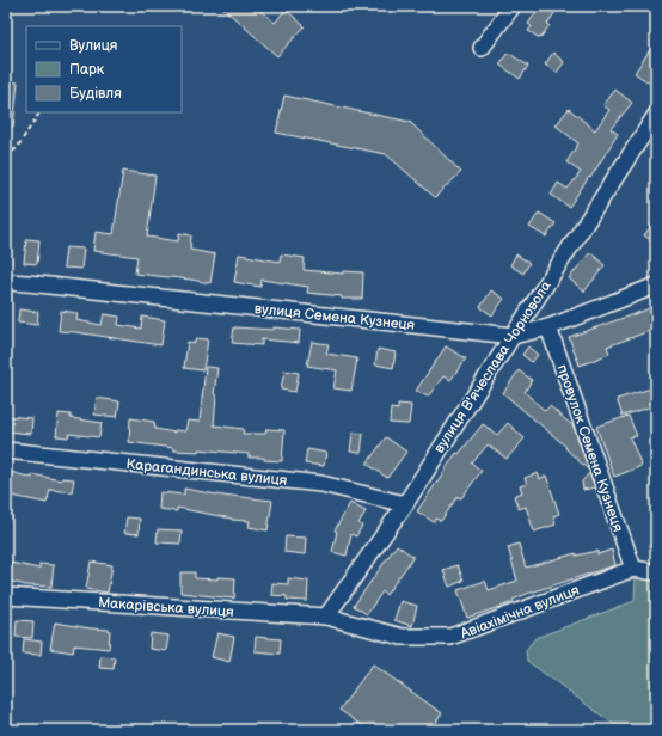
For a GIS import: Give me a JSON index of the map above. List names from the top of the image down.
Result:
{
  "streets": {
    "street": [
      "вулиця Семена Кузнеця",
      "вулиця В'ячеслава Чорновола",
      "провулок Семена Кузнеця",
      "Карагандинська вулиця",
      "Макарівська вулиця",
      "Авіахімічна вулиця"
    ]
  },
  "crossings": [
    ["вулиця Семена Кузнеця", "вулиця В'ячеслава Чорновола"],
    ["вулиця Семена Кузнеця", "провулок Семена Кузнеця"],
    ["вулиця В'ячеслава Чорновола", "Карагандинська вулиця"],
    ["вулиця В'ячеслава Чорновола", "Макарівська вулиця"],
    ["вулиця В'ячеслава Чорновола", "Авіахімічна вулиця"],
    ["провулок Семена Кузнеця", "Авіахімічна вулиця"],
    ["Макарівська вулиця", "Авіахімічна вулиця"]
  ],
  "legend": ["Вулиця", "Парк", "Будівля"]
}
